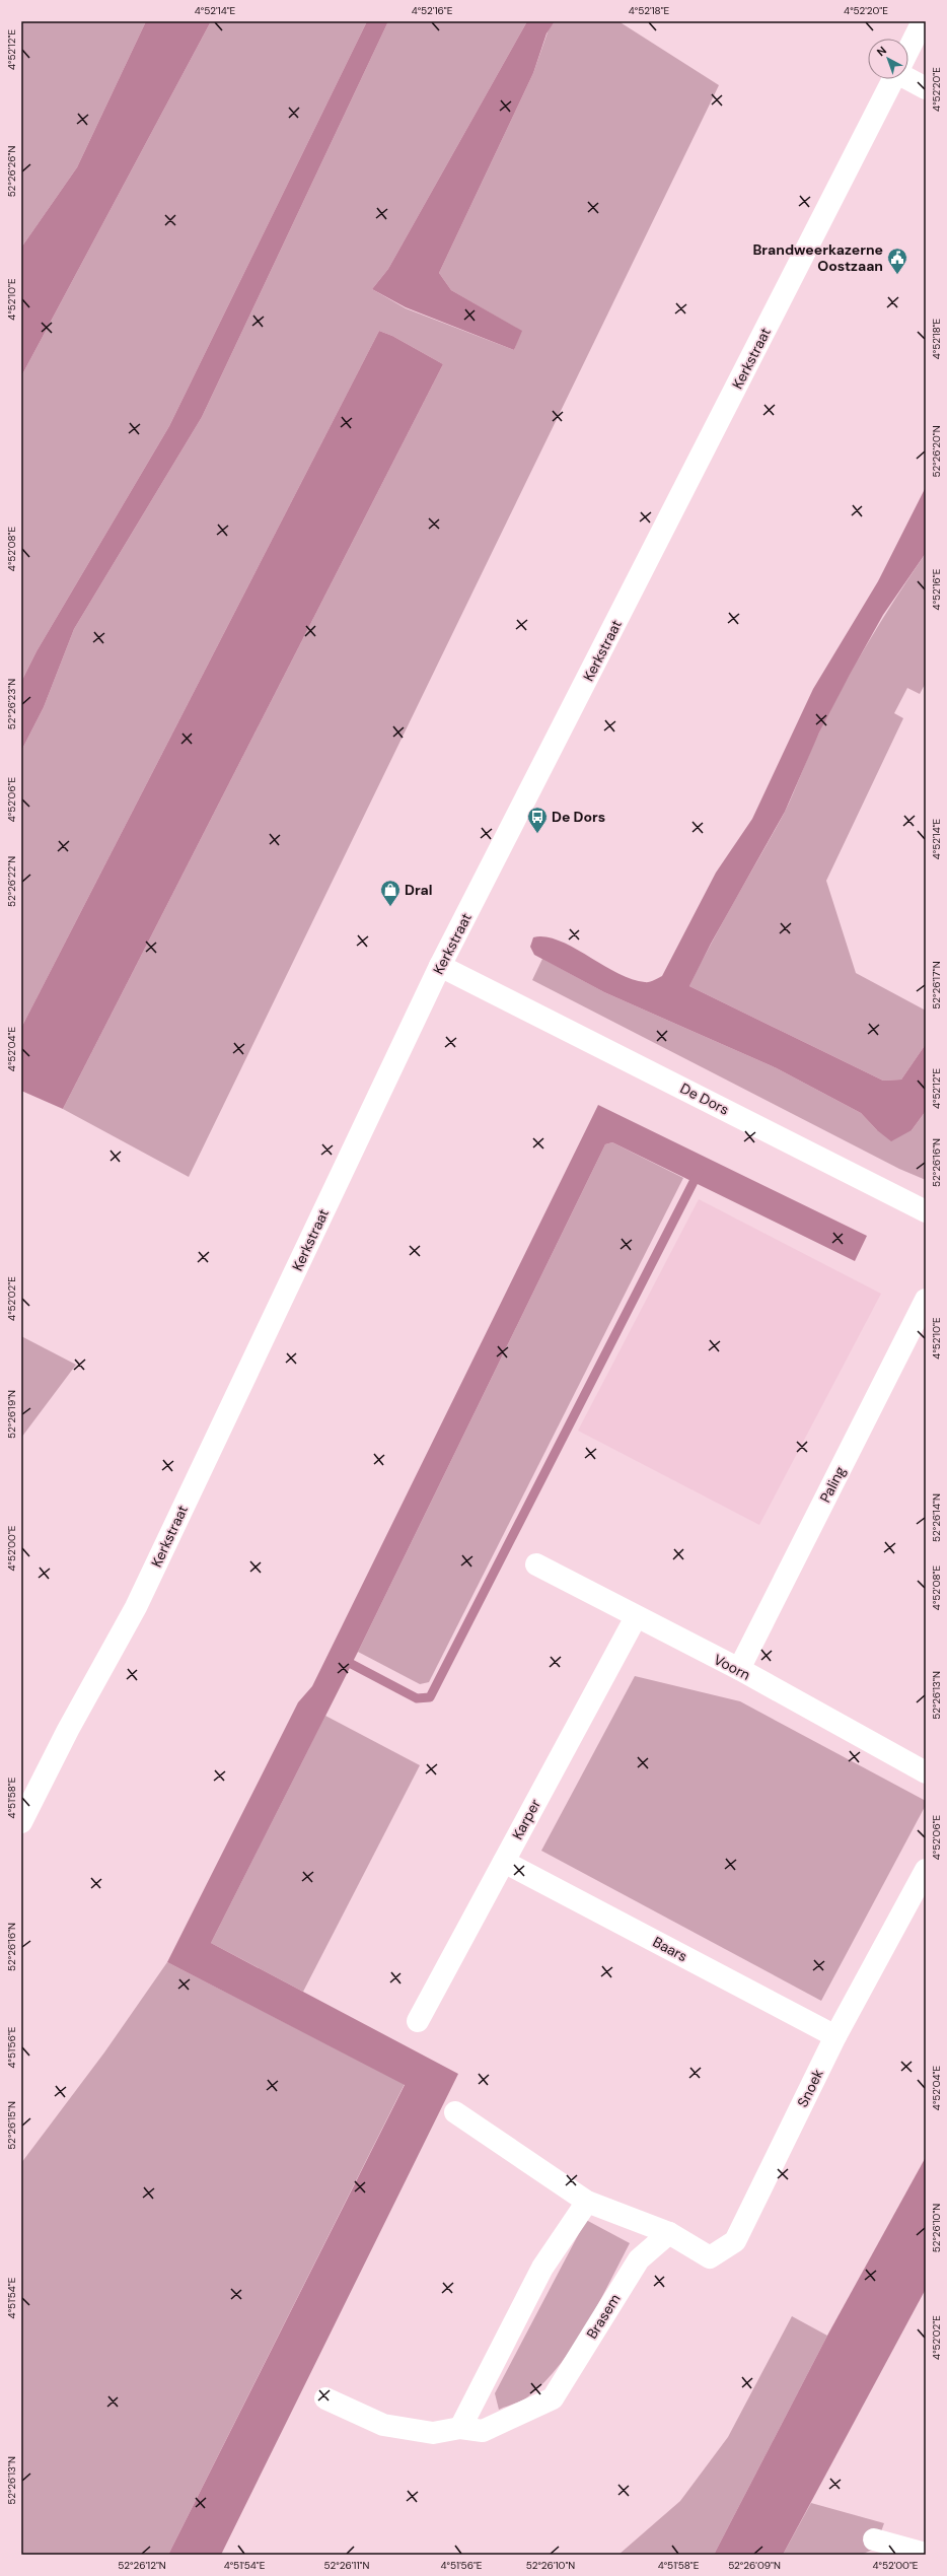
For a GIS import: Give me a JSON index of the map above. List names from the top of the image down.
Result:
{
  "streets": {
    "street": [
      "Kerkstraat",
      "De Dors",
      "Paling",
      "Voorn",
      "Karper",
      "Baars",
      "Snoek",
      "Brasem"
    ]
  },
  "crossings": [
    ["Kerkstraat", "De Dors"],
    ["Paling", "Voorn"],
    ["Voorn", "Karper"],
    ["Karper", "Baars"],
    ["Baars", "Snoek"],
    ["Snoek", "Brasem"]
  ],
  "places": {
    "public building": ["Brandweerkazerne Oostzaan"],
    "bus stop": ["De Dors"],
    "shop": ["Dral"]
  },
  "north": "top left",
  "coordinates": [
    "4°52'14\"E",
    "4°52'16\"E",
    "4°52'18\"E",
    "4°52'20\"E",
    "4°52'12\"E",
    "52°26'26\"N",
    "4°52'10\"E",
    "52°26'20\"N",
    "4°52'08\"E",
    "52°26'23\"N",
    "4°52'06\"E",
    "52°26'22\"N",
    "52°26'17\"N",
    "4°52'04\"E",
    "52°26'16\"N",
    "4°52'02\"E",
    "52°26'19\"N",
    "52°26'14\"N",
    "4°52'00\"E",
    "52°26'13\"N",
    "4°51'58\"E",
    "4°51'56\"E",
    "52°26'15\"N",
    "52°26'10\"N",
    "4°51'54\"E",
    "52°26'12\"N",
    "52°26'11\"N",
    "52°26'09\"N"
  ]
}
